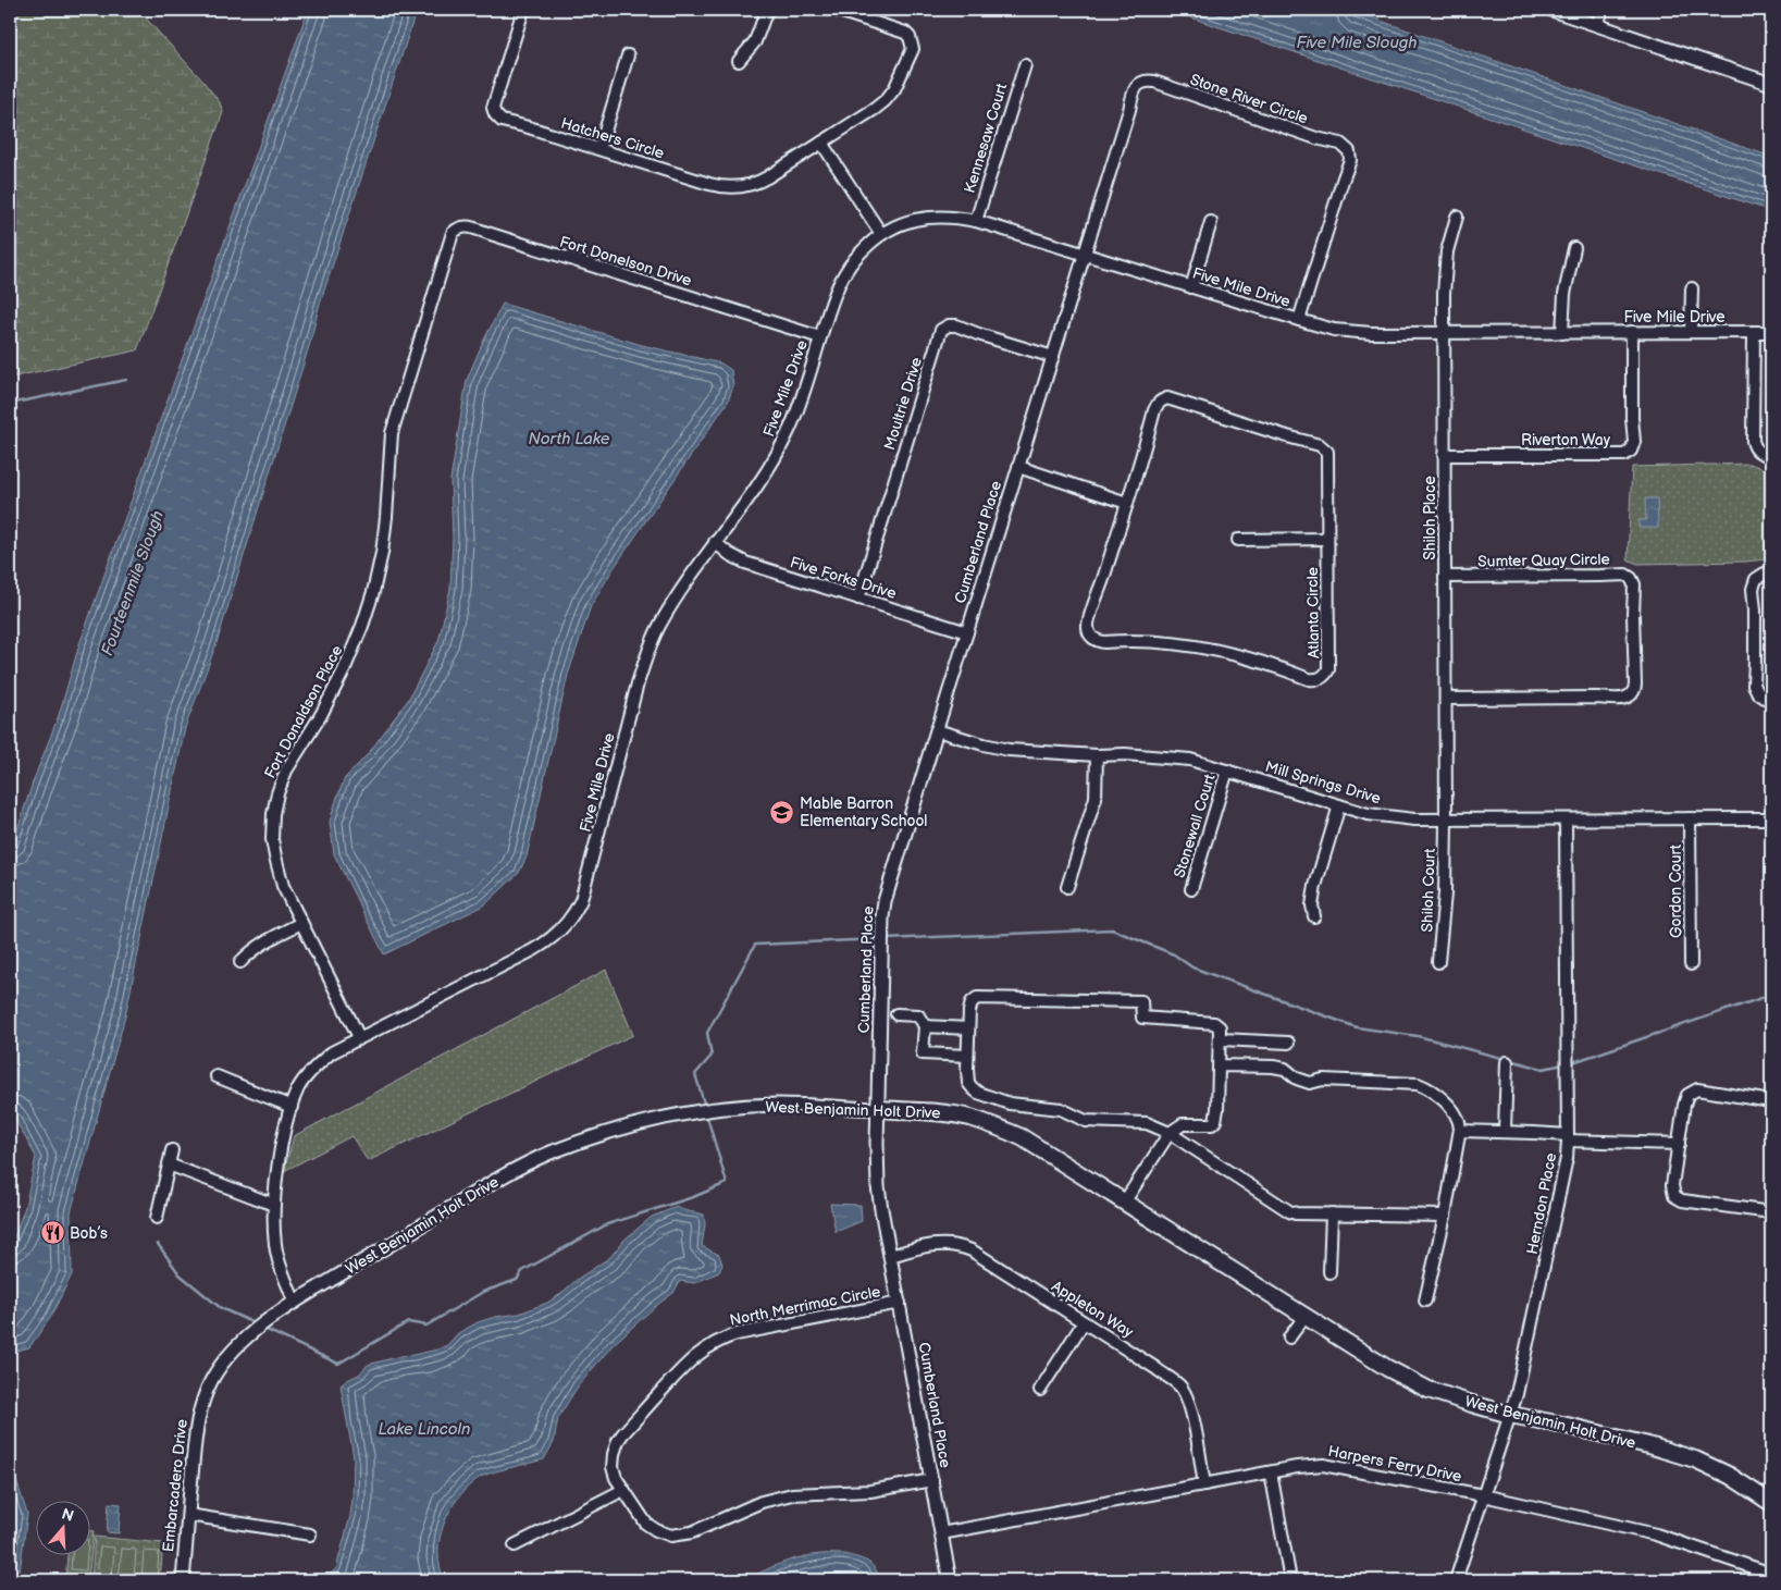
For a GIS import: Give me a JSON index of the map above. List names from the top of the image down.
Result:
{
  "streets": {
    "main road": ["West Benjamin Holt Drive"],
    "street": [
      "Stone River Circle",
      "Hatchers Circle",
      "Kennesaw Court",
      "Fort Donelson Drive",
      "Five Mile Drive",
      "Moultrie Drive",
      "Riverton Way",
      "Shiloh Place",
      "Cumberland Place",
      "Sumter Quay Circle",
      "Five Forks Drive",
      "Atlanta Circle",
      "Fort Donaldson Place",
      "Mill Springs Drive",
      "Stonewall Court",
      "Shiloh Court",
      "Gordon Court",
      "Herndon Place",
      "North Merrimac Circle",
      "Appleton Way",
      "Harpers Ferry Drive",
      "Embarcadero Drive"
    ]
  },
  "crossings": [
    ["Stone River Circle", "Five Mile Drive"],
    ["Stone River Circle", "Cumberland Place"],
    ["Kennesaw Court", "Five Mile Drive"],
    ["Fort Donelson Drive", "Five Mile Drive"],
    ["Fort Donelson Drive", "Fort Donaldson Place"],
    ["Five Mile Drive", "Riverton Way"],
    ["Five Mile Drive", "Shiloh Place"],
    ["Five Mile Drive", "Cumberland Place"],
    ["Five Mile Drive", "Five Forks Drive"],
    ["Five Mile Drive", "Fort Donaldson Place"],
    ["Five Mile Drive", "West Benjamin Holt Drive"],
    ["Five Mile Drive", "Embarcadero Drive"],
    ["Moultrie Drive", "Cumberland Place"],
    ["Moultrie Drive", "Five Forks Drive"],
    ["Riverton Way", "Shiloh Place"],
    ["Shiloh Place", "Sumter Quay Circle"],
    ["Shiloh Place", "Mill Springs Drive"],
    ["Shiloh Place", "Shiloh Court"],
    ["Cumberland Place", "Five Forks Drive"],
    ["Cumberland Place", "Mill Springs Drive"],
    ["Cumberland Place", "West Benjamin Holt Drive"],
    ["Cumberland Place", "North Merrimac Circle"],
    ["Cumberland Place", "Appleton Way"],
    ["Cumberland Place", "Harpers Ferry Drive"],
    ["Mill Springs Drive", "Stonewall Court"],
    ["Mill Springs Drive", "Shiloh Court"],
    ["Mill Springs Drive", "Gordon Court"],
    ["Mill Springs Drive", "Herndon Place"],
    ["West Benjamin Holt Drive", "Herndon Place"],
    ["West Benjamin Holt Drive", "Embarcadero Drive"],
    ["Herndon Place", "Harpers Ferry Drive"],
    ["Appleton Way", "Harpers Ferry Drive"]
  ],
  "water": [
    "Five Mile Slough",
    "North Lake",
    "Fourteenmile Slough",
    "Lake Lincoln"
  ],
  "places": {
    "school or university": ["Mable Barron Elementary School"],
    "restaurant": ["Bob’s"]
  },
  "north": "top"
}
